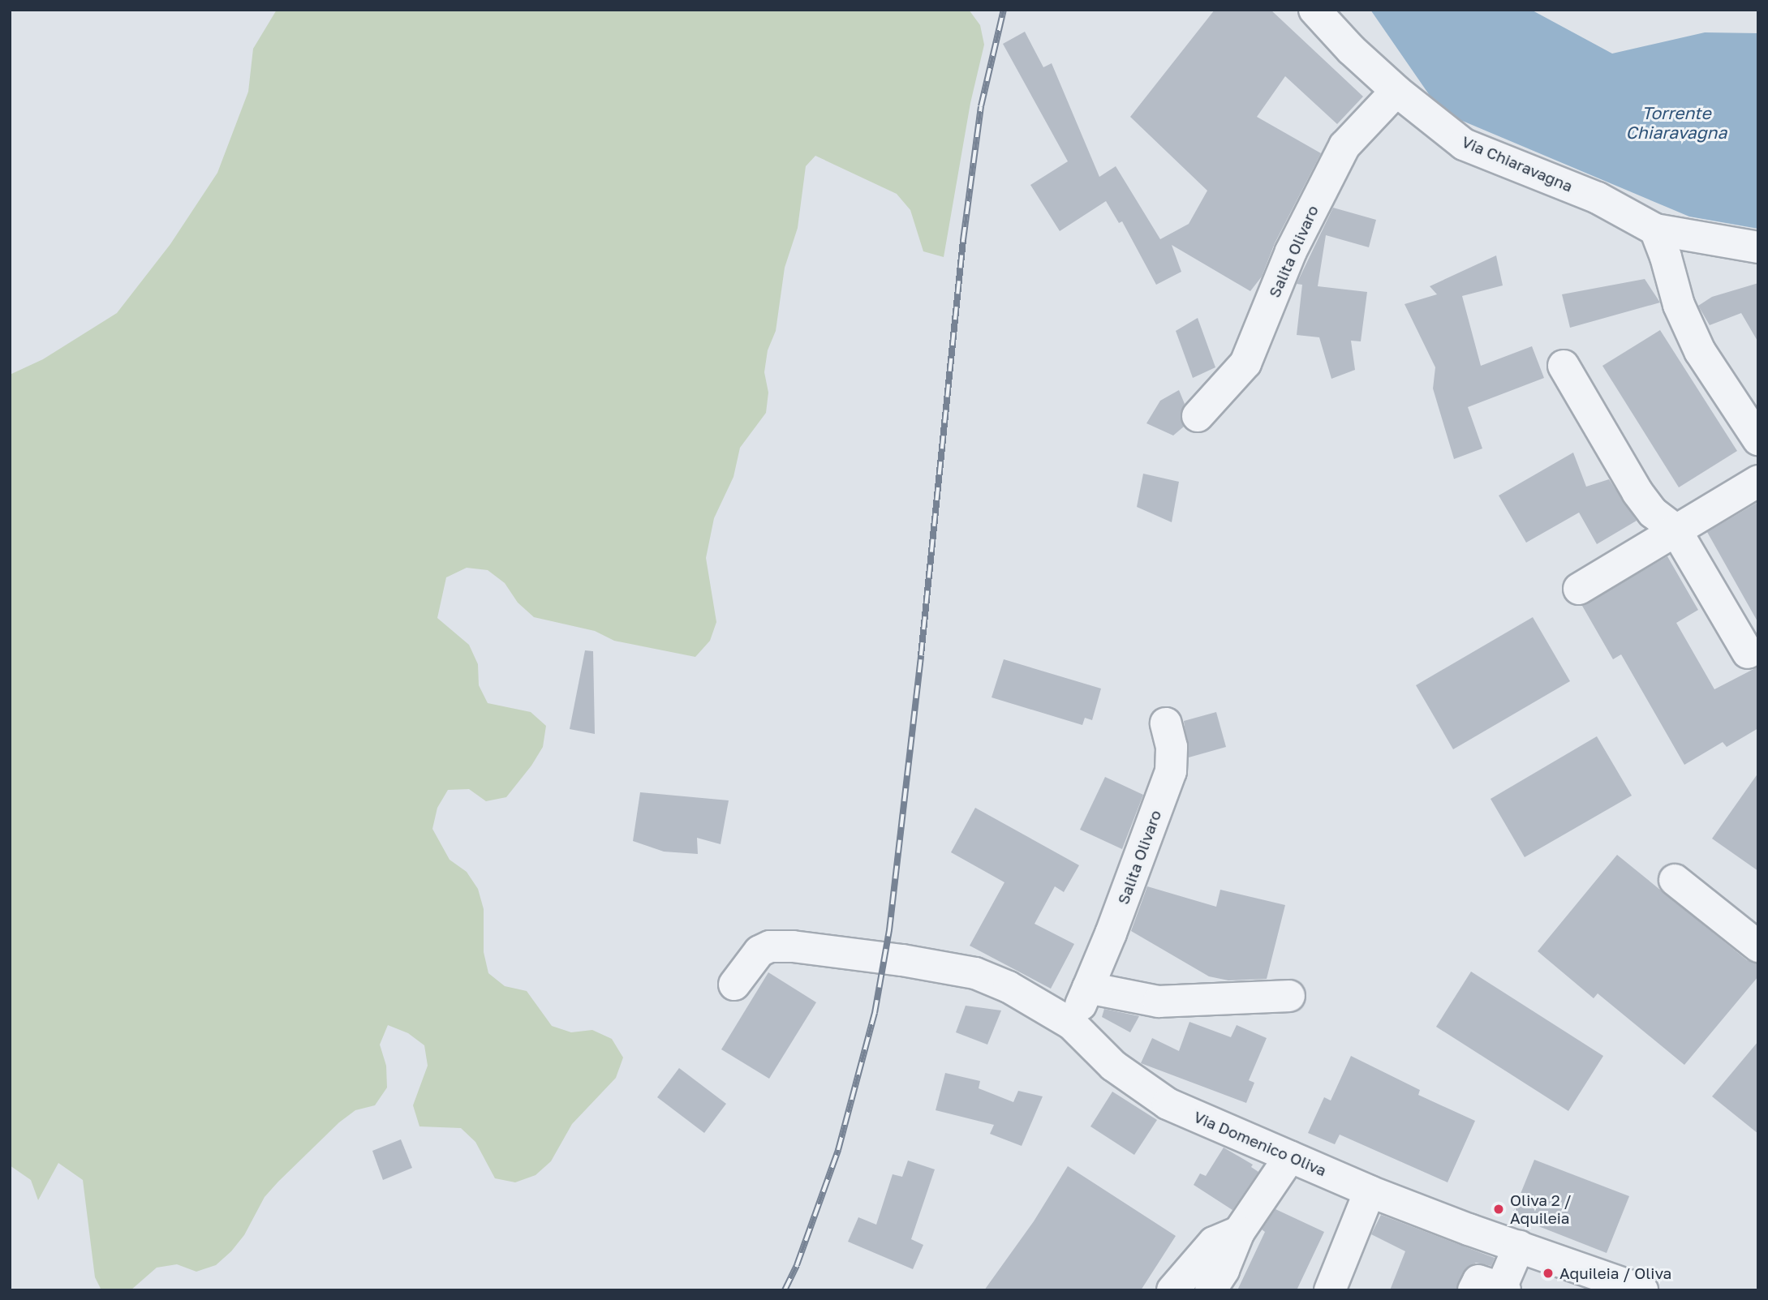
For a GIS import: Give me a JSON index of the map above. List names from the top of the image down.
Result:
{
  "streets": {
    "street": ["Via Chiaravagna", "Salita Olivaro", "Via Domenico Oliva"]
  },
  "crossings": [
    ["Via Chiaravagna", "Salita Olivaro"],
    ["Salita Olivaro", "Via Domenico Oliva"]
  ],
  "water": ["Torrente Chiaravagna"],
  "places": ["Oliva 2 / Aquileia", "Aquileia / Oliva"]
}
